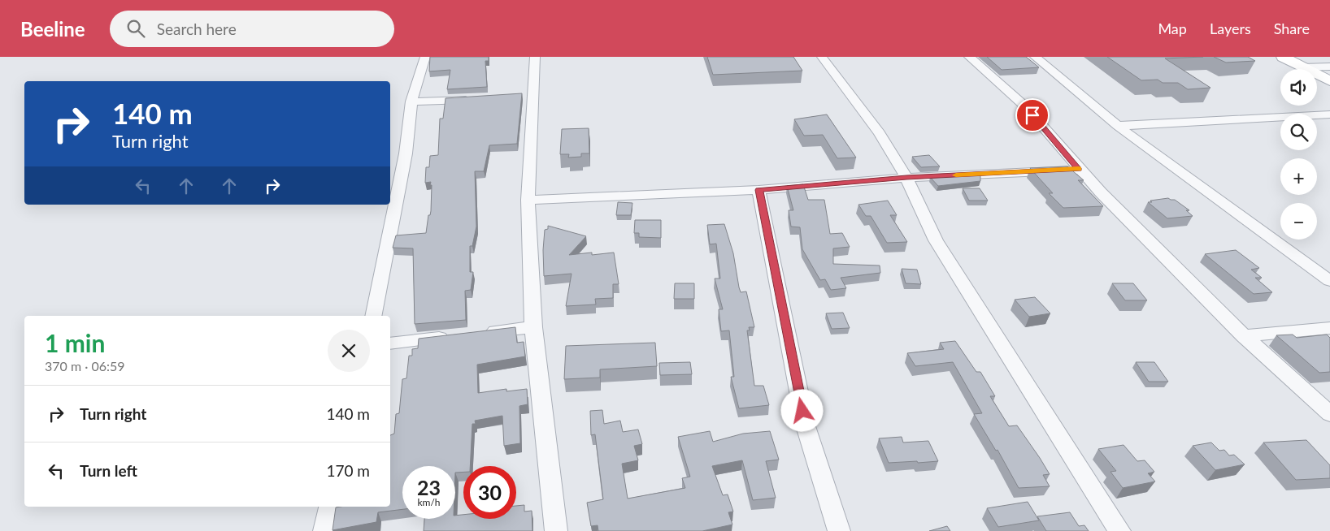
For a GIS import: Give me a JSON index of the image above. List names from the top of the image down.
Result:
{
  "page": {
    "header": "Beeline",
    "search": "Search here",
    "nav": ["Map", "Layers", "Share"],
    "map_buttons": ["+", "−"],
    "turn": ["140 m", "Turn right"],
    "heading": ["1 min", "370 m · 06:59"],
    "list": [
      {
        "name": "Turn right",
        "value": "140 m"
      },
      {
        "name": "Turn left",
        "value": "170 m"
      }
    ],
    "speed": "23 km/h",
    "limit": "30"
  }
}
